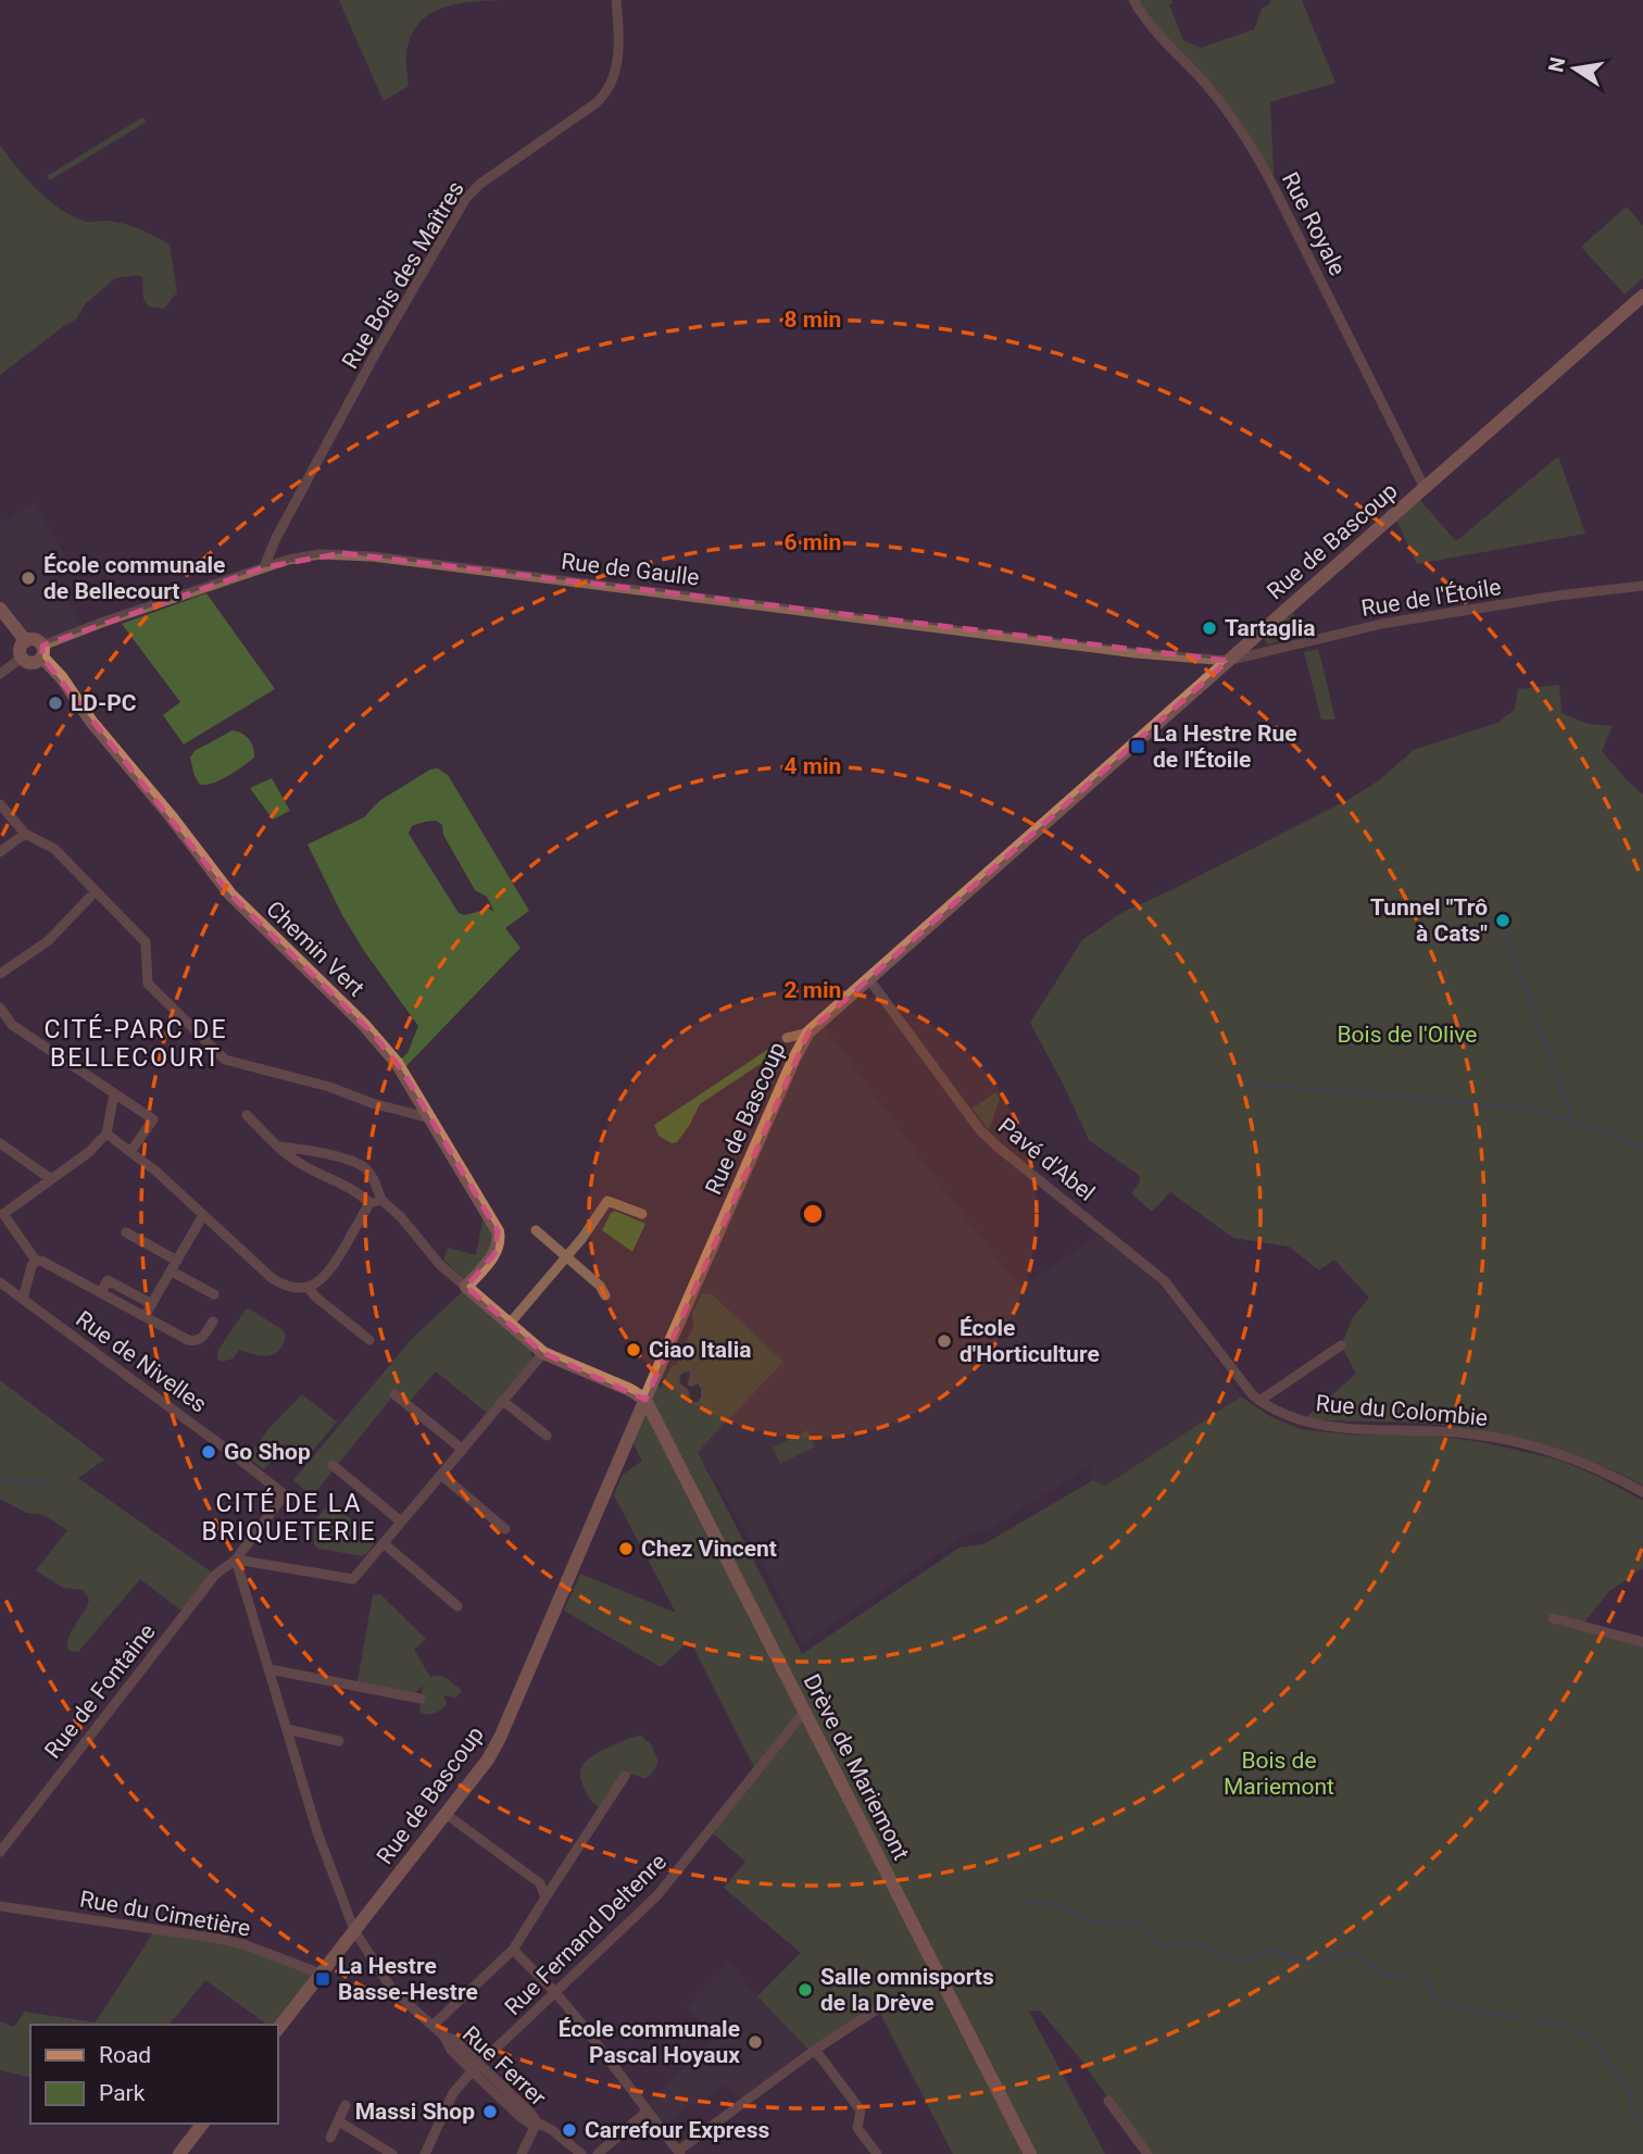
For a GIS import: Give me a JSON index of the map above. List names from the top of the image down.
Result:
{
  "streets": {
    "main road": ["Rue de Bascoup", "Chemin Vert", "Drève de Mariemont"],
    "street": [
      "Rue Royale",
      "Rue Bois des Maîtres",
      "Rue de Gaulle",
      "Rue de l'Étoile",
      "Pavé d'Abel",
      "Rue de Nivelles",
      "Rue du Colombie",
      "Rue de Fontaine",
      "Rue du Cimetière",
      "Rue Fernand Deltenre",
      "Rue Ferrer"
    ]
  },
  "crossings": [
    ["Rue Royale", "Rue de Bascoup"],
    ["Rue Bois des Maîtres", "Rue de Gaulle"],
    ["Rue de Bascoup", "Rue de Gaulle"],
    ["Rue de Bascoup", "Rue de l'Étoile"],
    ["Rue de Bascoup", "Pavé d'Abel"],
    ["Rue de Bascoup", "Drève de Mariemont"],
    ["Rue de Bascoup", "Rue du Cimetière"],
    ["Rue de Bascoup", "Rue Ferrer"],
    ["Rue de Gaulle", "Rue de l'Étoile"],
    ["Rue de Gaulle", "Chemin Vert"],
    ["Pavé d'Abel", "Rue du Colombie"],
    ["Rue de Nivelles", "Rue de Fontaine"],
    ["Drève de Mariemont", "Rue Fernand Deltenre"],
    ["Rue Fernand Deltenre", "Rue Ferrer"]
  ],
  "districts": ["CITÉ-PARC DE BELLECOURT", "CITÉ DE LA BRIQUETERIE"],
  "parks": ["Bois de l'Olive", "Bois de Mariemont"],
  "places": {
    "other": [
      "École communale de Bellecourt",
      "Tartaglia",
      "LD-PC",
      "Tunnel \"Trô à Cats\"",
      "École d'Horticulture",
      "Ciao Italia",
      "Go Shop",
      "Chez Vincent",
      "Salle omnisports de la Drève",
      "École communale Pascal Hoyaux",
      "Massi Shop",
      "Carrefour Express"
    ],
    "transit": ["La Hestre Rue de l'Étoile", "La Hestre Basse-Hestre"]
  },
  "legend": ["Road", "Park"],
  "north": "left",
  "rings": [
    "8 min",
    "6 min",
    "4 min",
    "2 min"
  ]
}
